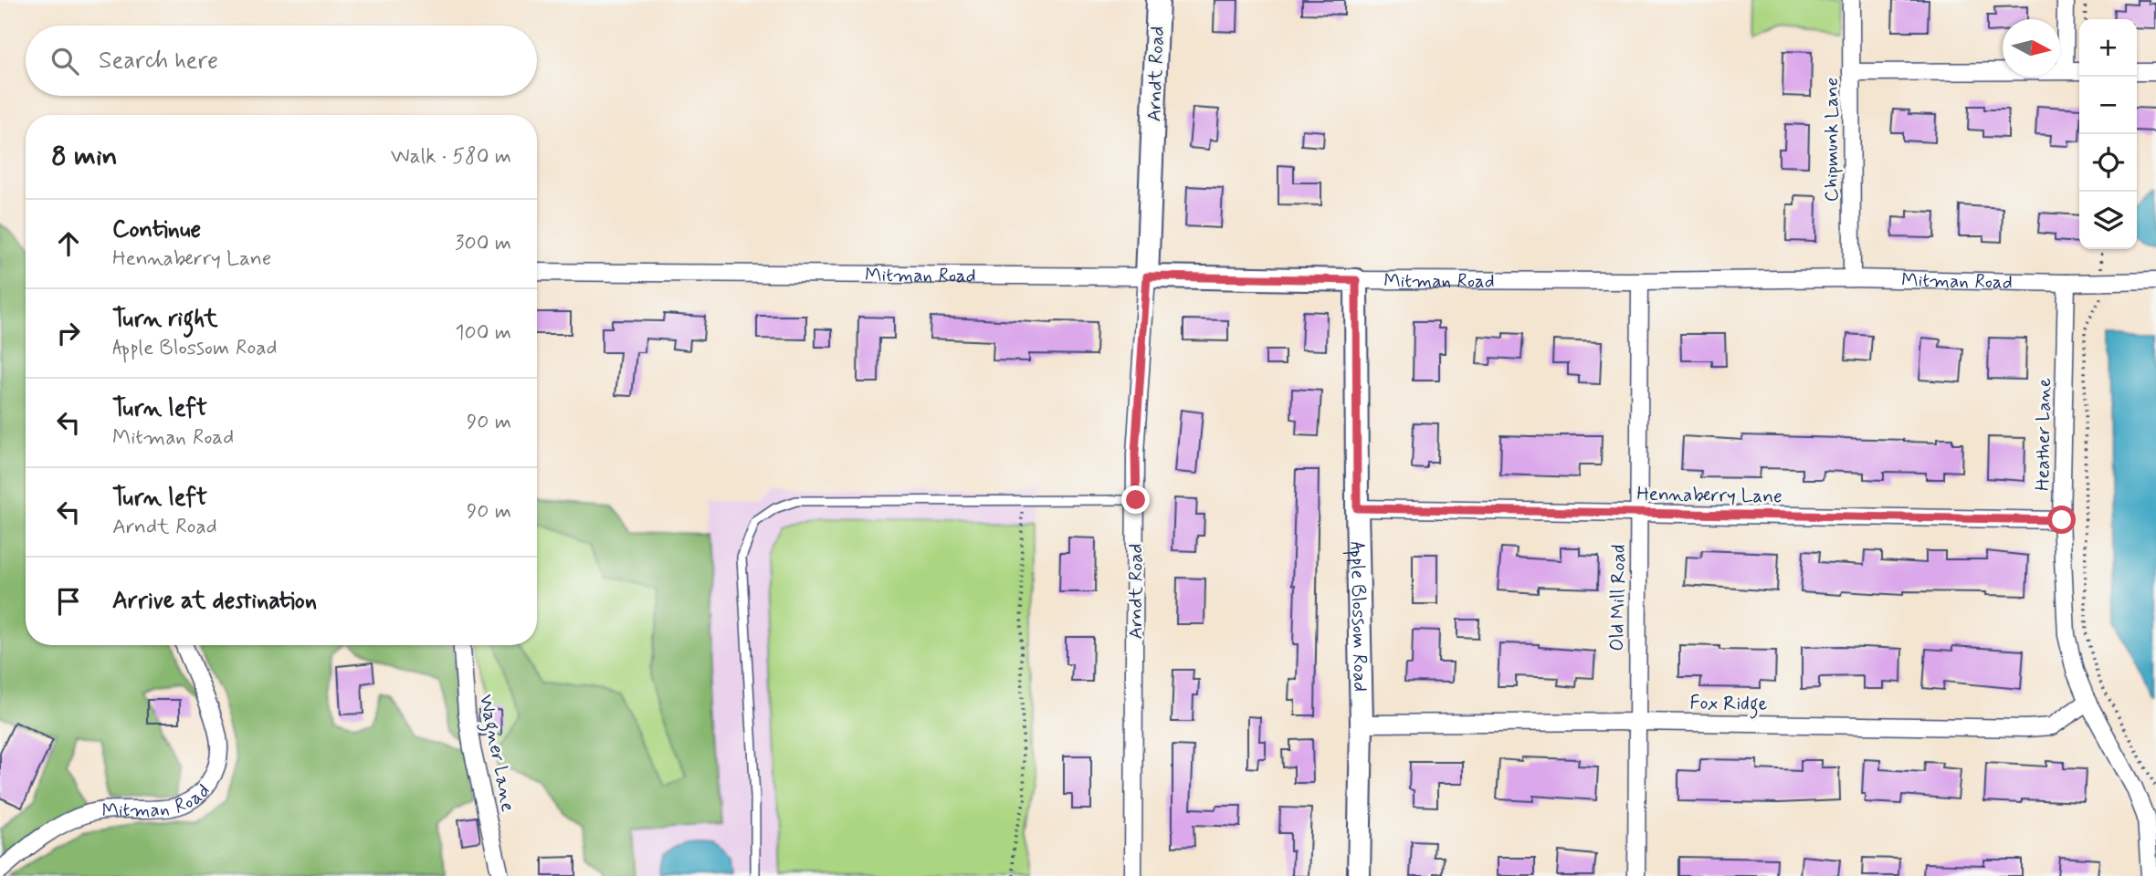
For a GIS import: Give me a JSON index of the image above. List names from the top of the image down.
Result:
{
  "streets": {
    "street": [
      "Arndt Road",
      "Chipmunk Lane",
      "Mitman Road",
      "Heather Lane",
      "Hennaberry Lane",
      "Old Mill Road",
      "Apple Blossom Road",
      "Fox Ridge",
      "Wagner Lane"
    ]
  },
  "crossings": [
    ["Arndt Road", "Mitman Road"],
    ["Chipmunk Lane", "Mitman Road"],
    ["Mitman Road", "Heather Lane"],
    ["Mitman Road", "Old Mill Road"],
    ["Mitman Road", "Apple Blossom Road"],
    ["Heather Lane", "Hennaberry Lane"],
    ["Heather Lane", "Fox Ridge"],
    ["Hennaberry Lane", "Old Mill Road"],
    ["Hennaberry Lane", "Apple Blossom Road"],
    ["Old Mill Road", "Fox Ridge"],
    ["Apple Blossom Road", "Fox Ridge"]
  ],
  "north": "right",
  "page": {
    "map_buttons": ["+", "−"],
    "search": "Search here",
    "heading": ["8 min", "Walk · 580 m"],
    "list": [
      ["Continue", "Hennaberry Lane", "300 m"],
      ["Turn right", "Apple Blossom Road", "100 m"],
      ["Turn left", "Mitman Road", "90 m"],
      ["Turn left", "Arndt Road", "90 m"],
      "Arrive at destination"
    ]
  }
}
